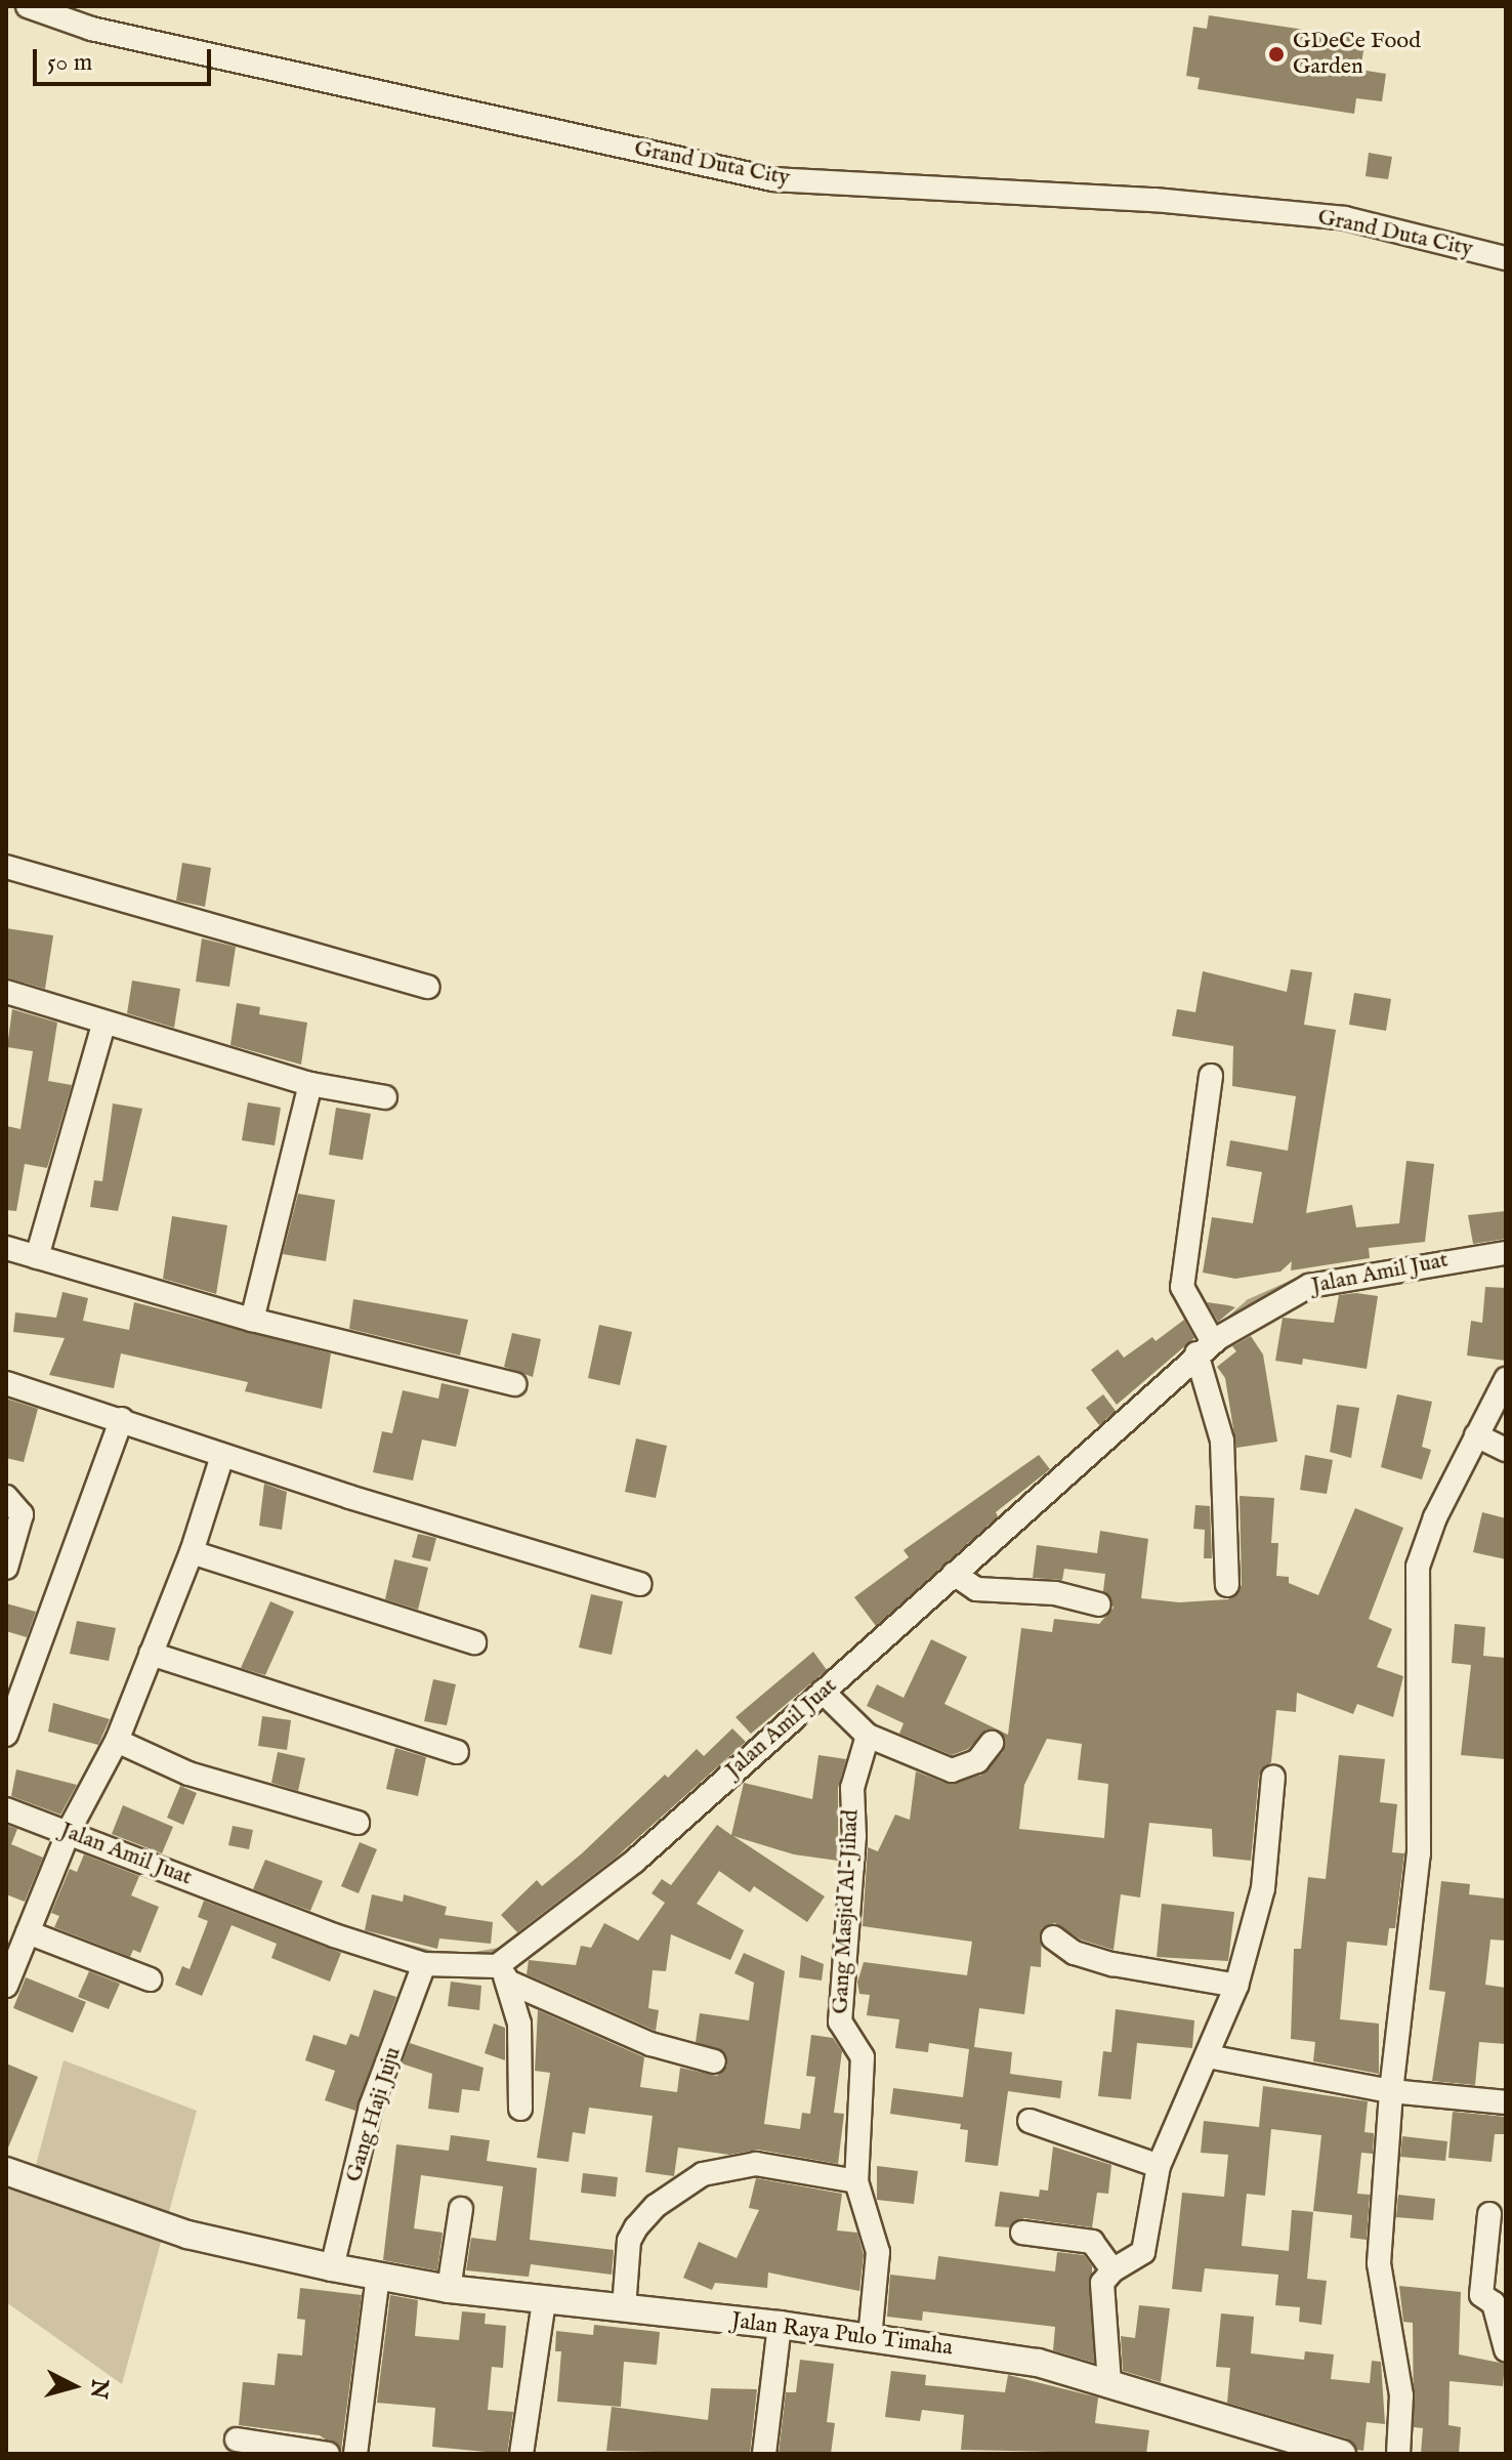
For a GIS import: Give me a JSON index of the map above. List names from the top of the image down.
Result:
{
  "streets": {
    "street": [
      "Grand Duta City",
      "Jalan Amil Juat",
      "Gang Masjid Al-Jihad",
      "Gang Haji Juju",
      "Jalan Raya Pulo Timaha"
    ]
  },
  "crossings": [
    ["Jalan Amil Juat", "Gang Haji Juju"],
    ["Gang Masjid Al-Jihad", "Jalan Raya Pulo Timaha"],
    ["Gang Haji Juju", "Jalan Raya Pulo Timaha"]
  ],
  "places": ["GDeCe Food Garden"],
  "scale_bar": "50 m",
  "north": "right"
}
